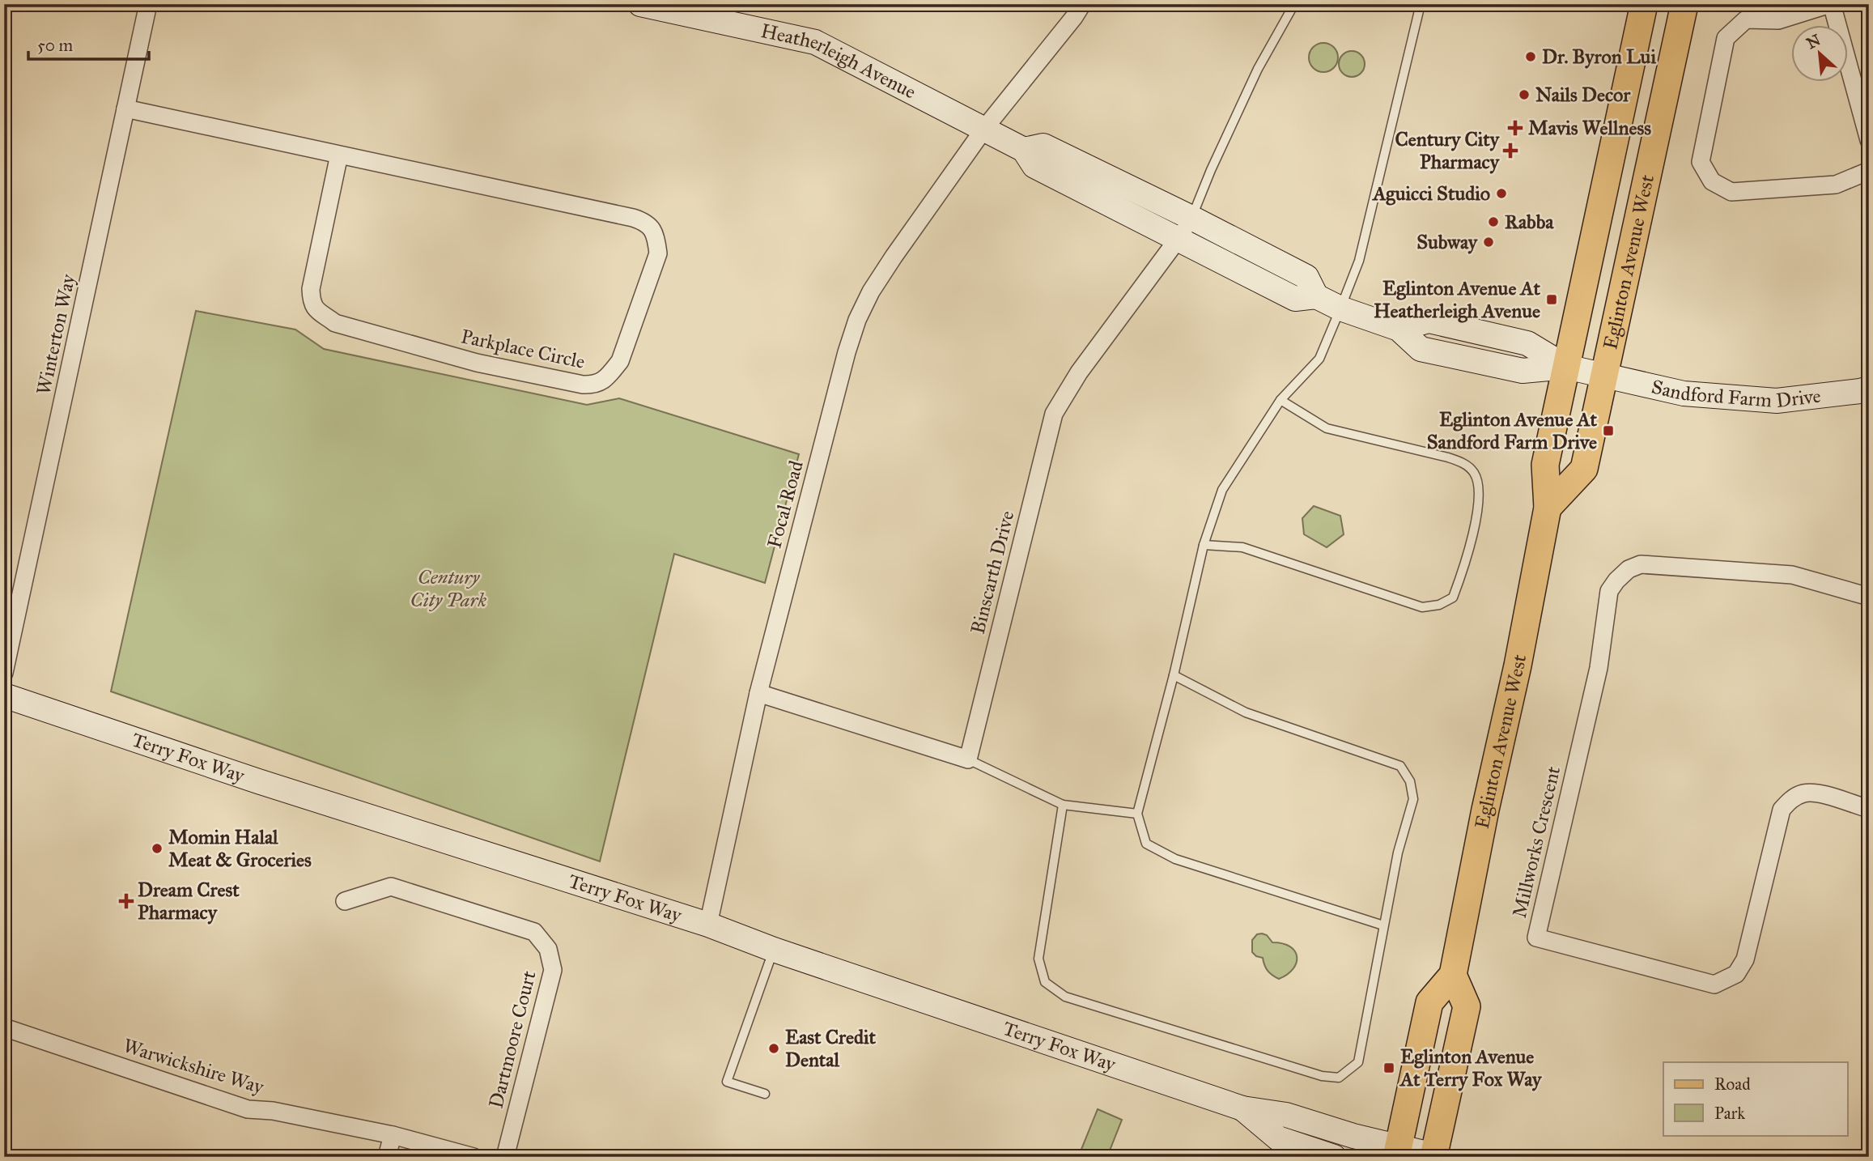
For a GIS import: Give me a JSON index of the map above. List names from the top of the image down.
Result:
{
  "streets": {
    "main road": ["Eglinton Avenue West"],
    "street": [
      "Heatherleigh Avenue",
      "Winterton Way",
      "Parkplace Circle",
      "Sandford Farm Drive",
      "Focal Road",
      "Binscarth Drive",
      "Terry Fox Way",
      "Millworks Crescent",
      "Dartmoore Court",
      "Warwickshire Way"
    ]
  },
  "crossings": [
    ["Heatherleigh Avenue", "Eglinton Avenue West"],
    ["Heatherleigh Avenue", "Sandford Farm Drive"],
    ["Heatherleigh Avenue", "Focal Road"],
    ["Heatherleigh Avenue", "Binscarth Drive"],
    ["Eglinton Avenue West", "Sandford Farm Drive"],
    ["Eglinton Avenue West", "Terry Fox Way"],
    ["Winterton Way", "Parkplace Circle"],
    ["Focal Road", "Terry Fox Way"]
  ],
  "parks": ["Century City Park"],
  "places": {
    "other": [
      "Dr. Byron Lui",
      "Nails Decor",
      "Aguicci Studio",
      "Rabba",
      "Subway",
      "Momin Halal Meat & Groceries",
      "East Credit Dental"
    ],
    "health": ["Mavis Wellness", "Century City Pharmacy", "Dream Crest Pharmacy"],
    "transit": ["Eglinton Avenue At Heatherleigh Avenue", "Eglinton Avenue At Sandford Farm Drive", "Eglinton Avenue At Terry Fox Way"]
  },
  "legend": ["Road", "Park"],
  "scale_bar": "50 m",
  "north": "top left"
}
